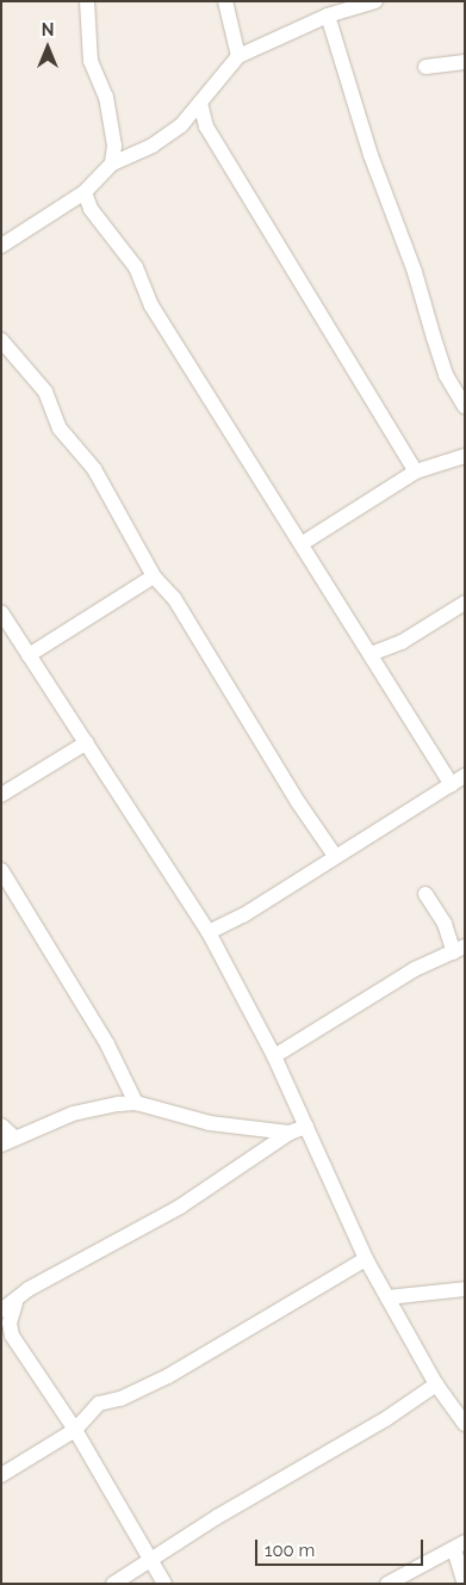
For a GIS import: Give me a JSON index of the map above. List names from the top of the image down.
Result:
{
  "scale_bar": "100 m",
  "north": "top"
}
